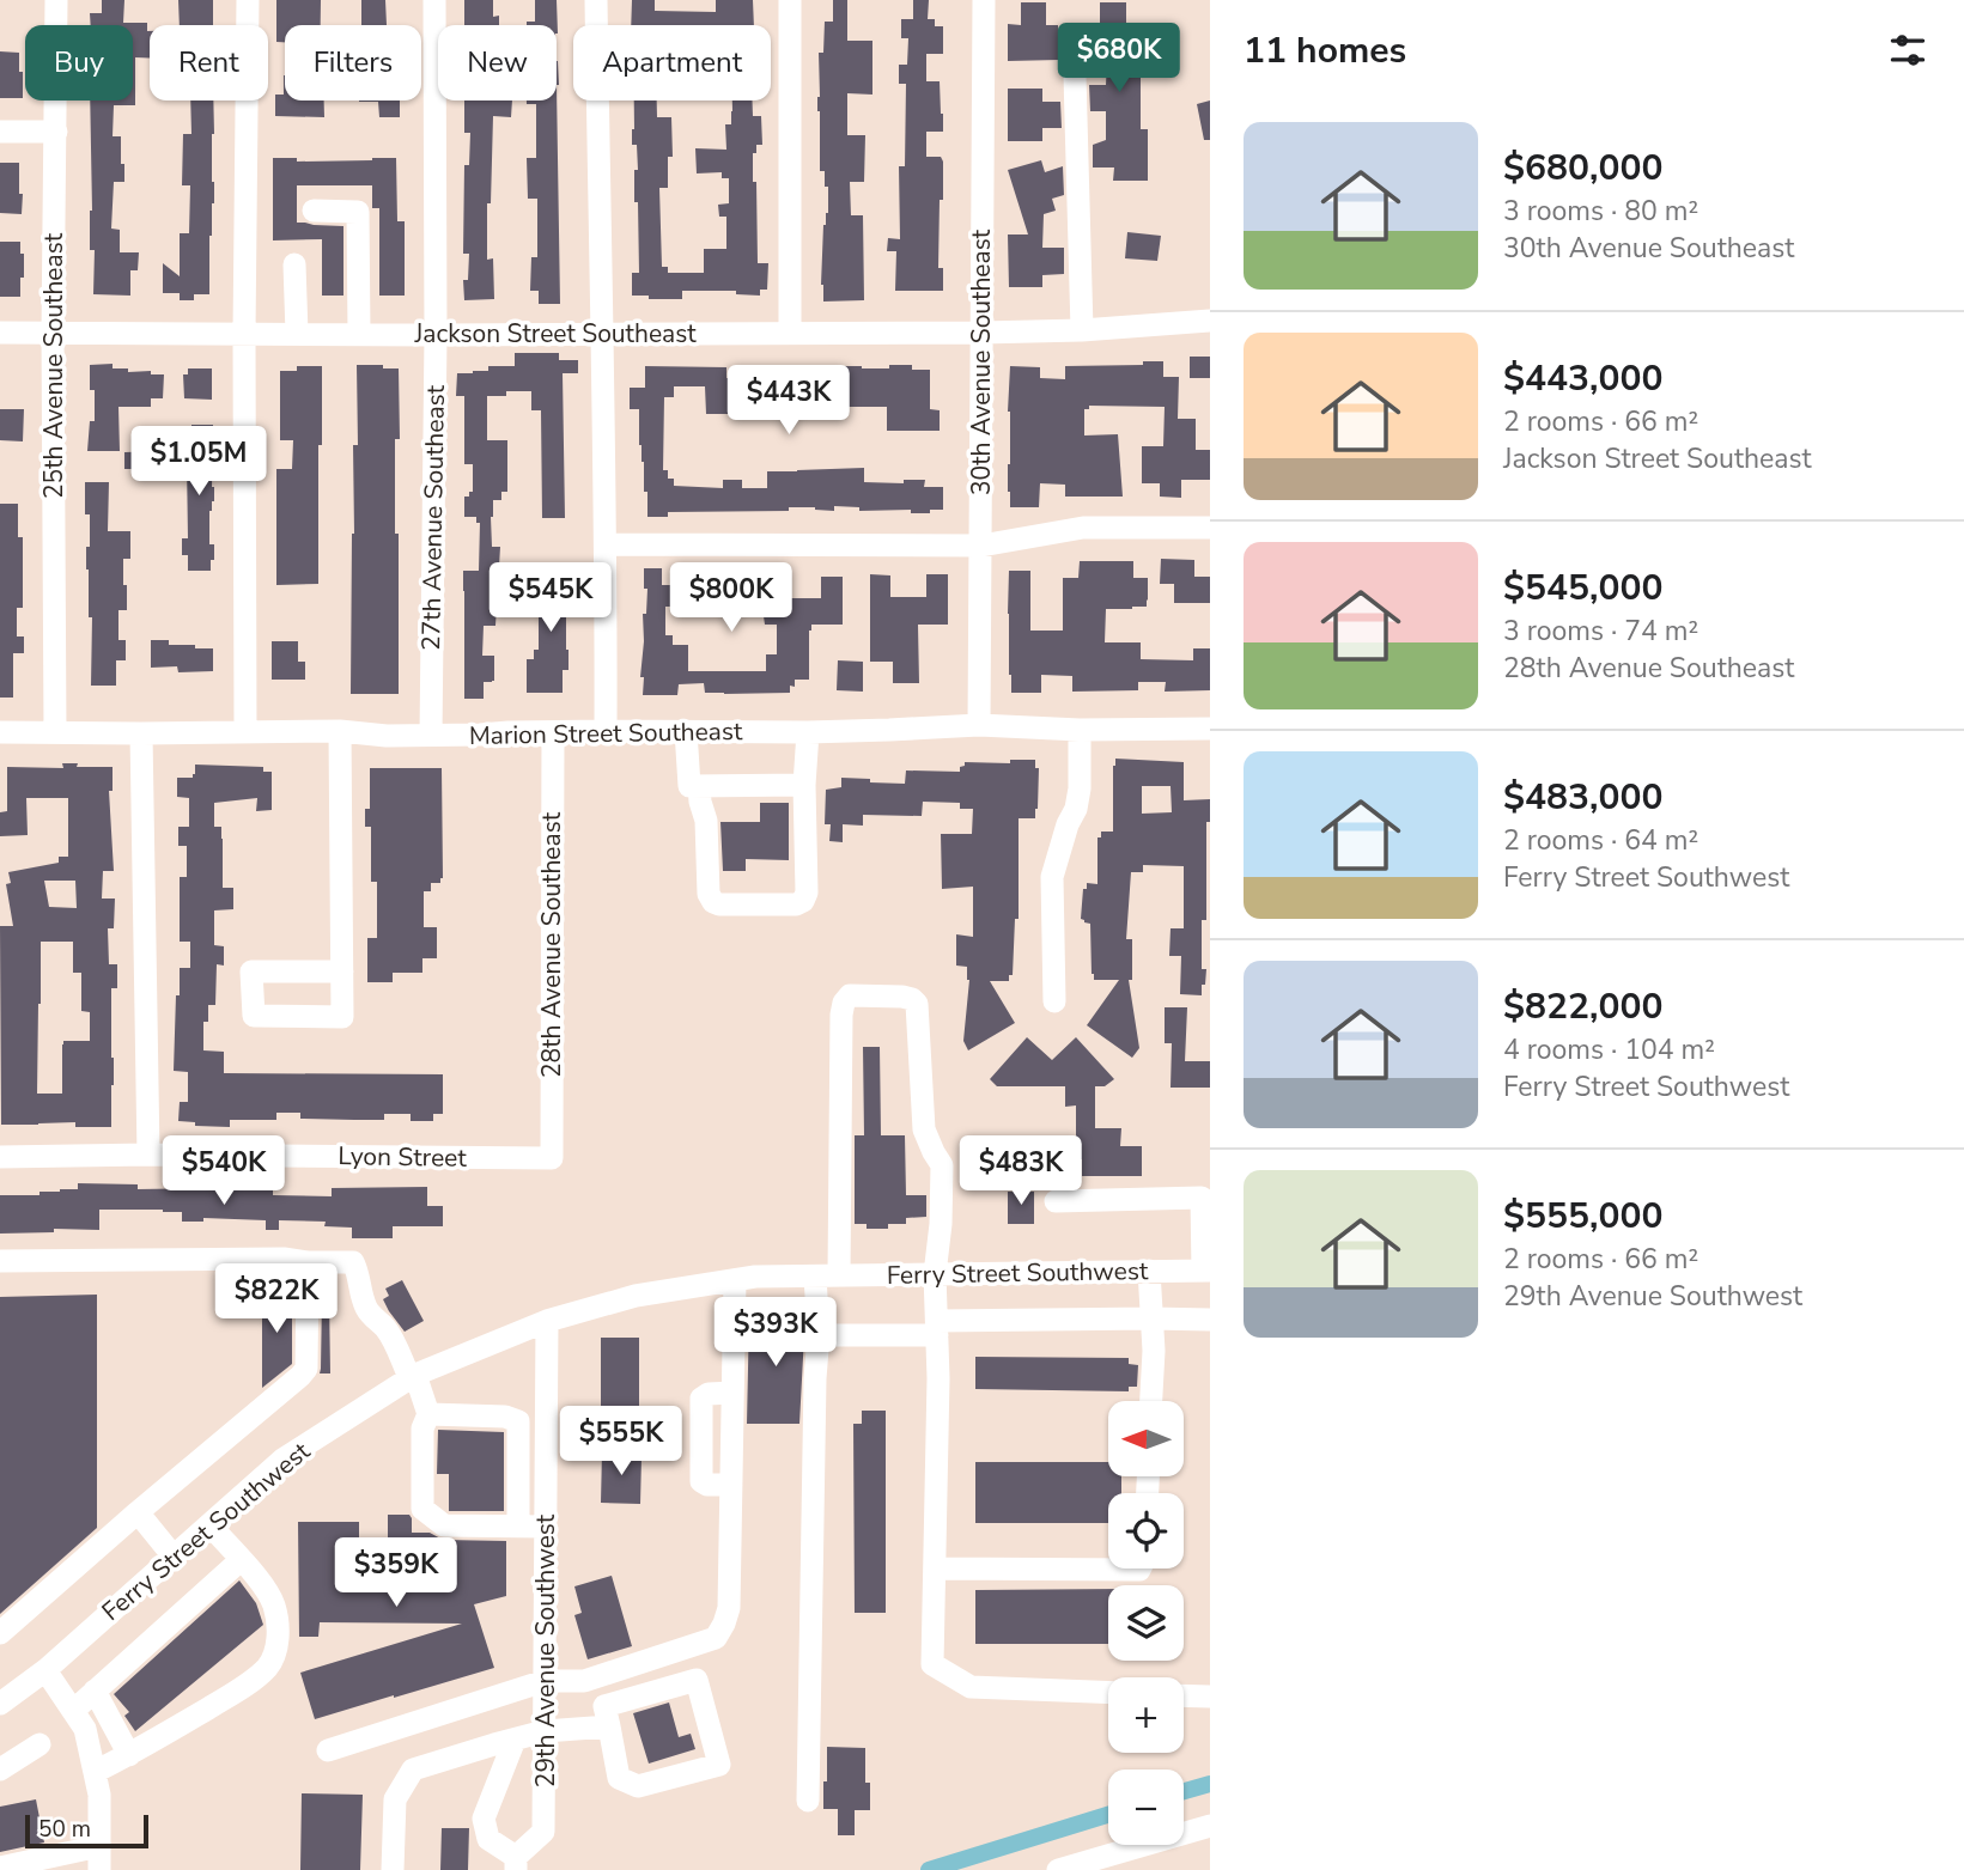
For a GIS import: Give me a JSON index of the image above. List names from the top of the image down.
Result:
{
  "streets": {
    "street": [
      "Jackson Street Southeast",
      "30th Avenue Southeast",
      "25th Avenue Southeast",
      "27th Avenue Southeast",
      "Marion Street Southeast",
      "28th Avenue Southeast",
      "Lyon Street",
      "Ferry Street Southwest",
      "29th Avenue Southwest"
    ]
  },
  "crossings": [
    ["Jackson Street Southeast", "30th Avenue Southeast"],
    ["Jackson Street Southeast", "25th Avenue Southeast"],
    ["Jackson Street Southeast", "27th Avenue Southeast"],
    ["30th Avenue Southeast", "Marion Street Southeast"],
    ["25th Avenue Southeast", "Marion Street Southeast"],
    ["27th Avenue Southeast", "Marion Street Southeast"],
    ["Marion Street Southeast", "28th Avenue Southeast"],
    ["28th Avenue Southeast", "Lyon Street"],
    ["Ferry Street Southwest", "29th Avenue Southwest"]
  ],
  "scale_bar": "50 m",
  "north": "left",
  "page": {
    "heading": "11 homes",
    "price": [
      "$680K",
      "$443K",
      "$1.05M",
      "$545K",
      "$800K",
      "$540K",
      "$483K",
      "$822K",
      "$393K",
      "$555K",
      "$359K"
    ],
    "chip": [
      "Buy",
      "Rent",
      "Filters",
      "New",
      "Apartment"
    ],
    "list": [
      {
        "name": "$680,000",
        "note": "3 rooms · 80 m² · 30th Avenue Southeast"
      },
      {
        "name": "$443,000",
        "note": "2 rooms · 66 m² · Jackson Street Southeast"
      },
      {
        "name": "$545,000",
        "note": "3 rooms · 74 m² · 28th Avenue Southeast"
      },
      {
        "name": "$483,000",
        "note": "2 rooms · 64 m² · Ferry Street Southwest"
      },
      {
        "name": "$822,000",
        "note": "4 rooms · 104 m² · Ferry Street Southwest"
      },
      {
        "name": "$555,000",
        "note": "2 rooms · 66 m² · 29th Avenue Southwest"
      }
    ],
    "map_buttons": ["+", "−"],
    "scale": "50 m"
  }
}
